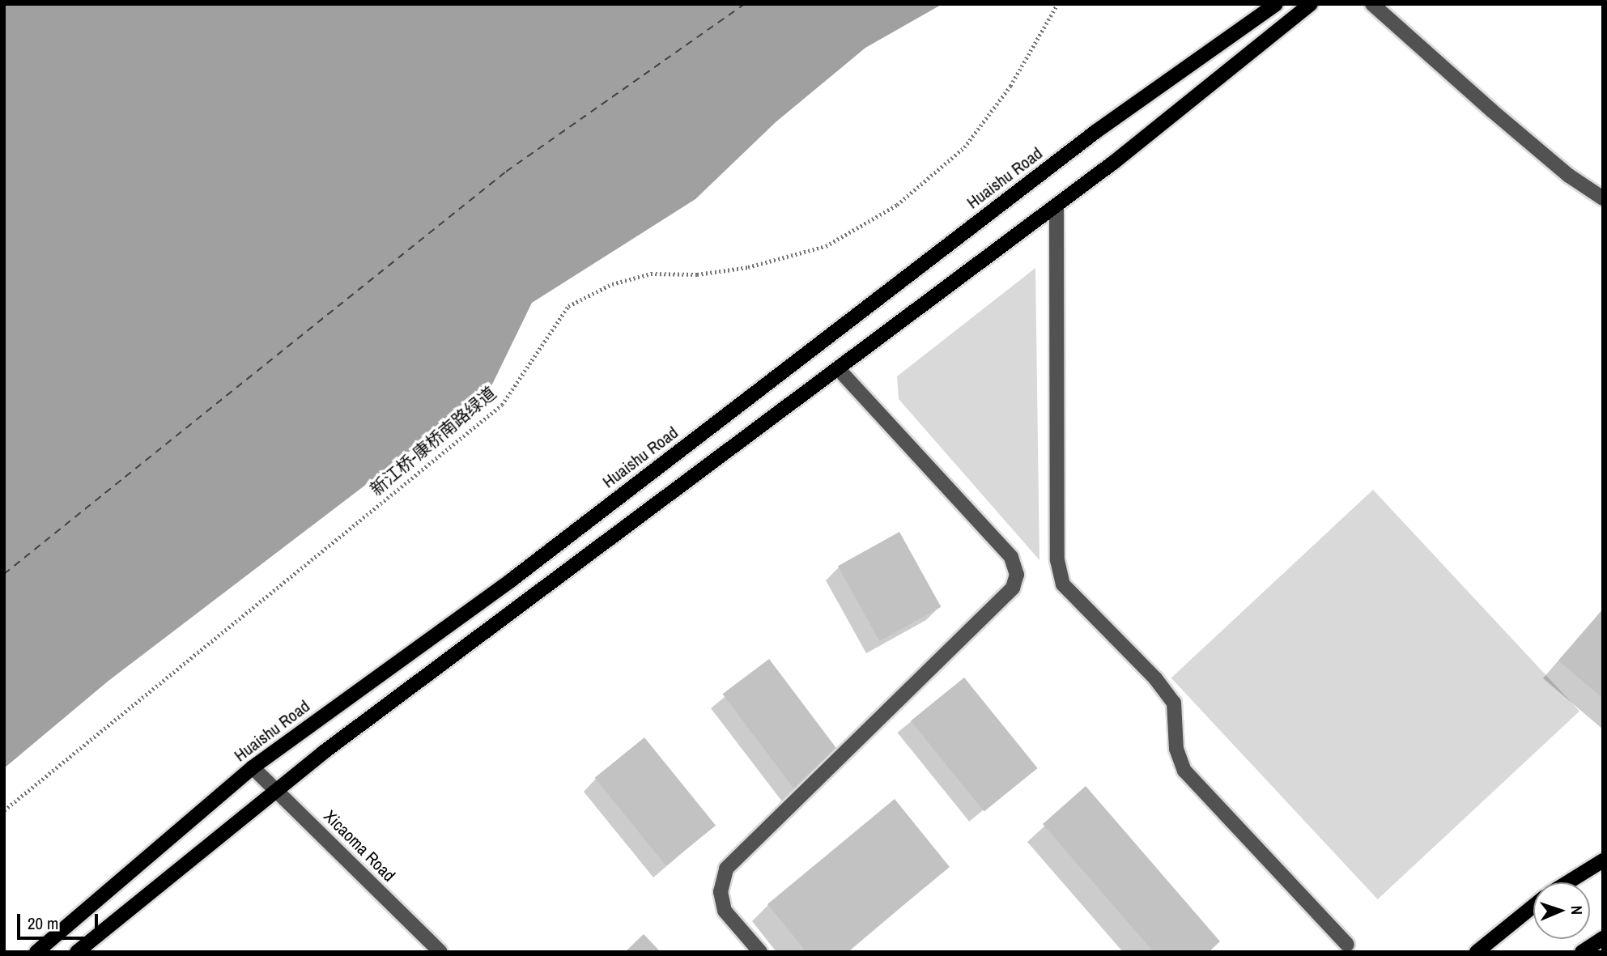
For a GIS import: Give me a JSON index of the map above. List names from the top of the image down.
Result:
{
  "streets": {
    "main road": ["Huaishu Road"],
    "street": ["Xicaoma Road"],
    "path": ["新江桥-康桥南路绿道"]
  },
  "crossings": [
    ["Huaishu Road", "Xicaoma Road"]
  ],
  "scale_bar": "20 m",
  "north": "right"
}
